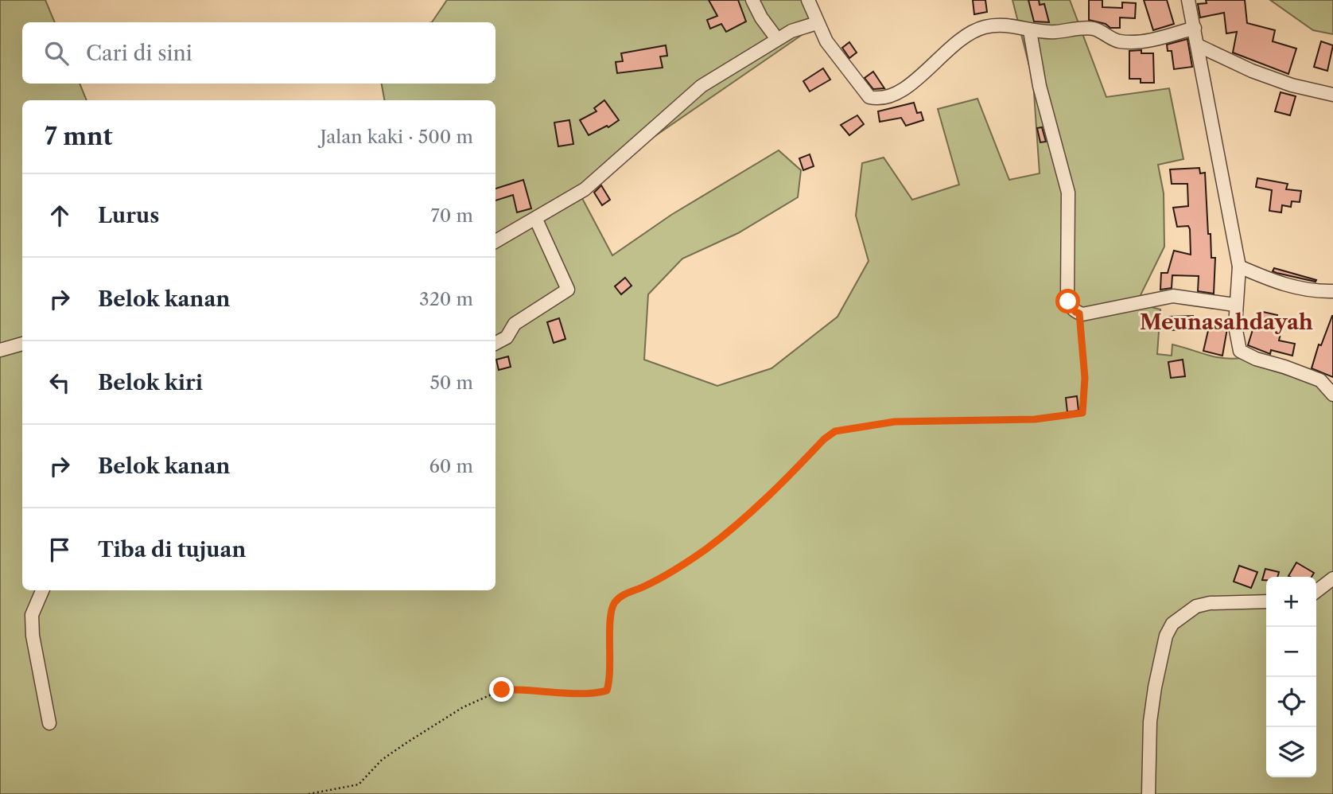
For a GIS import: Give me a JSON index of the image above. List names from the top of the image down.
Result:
{
  "districts": ["Meunasahdayah"],
  "page": {
    "search": "Cari di sini",
    "heading": ["7 mnt", "Jalan kaki · 500 m"],
    "list": [
      ["Lurus", "70 m"],
      ["Belok kanan", "320 m"],
      ["Belok kiri", "50 m"],
      ["Belok kanan", "60 m"],
      "Tiba di tujuan"
    ],
    "map_buttons": ["+", "−"]
  }
}
